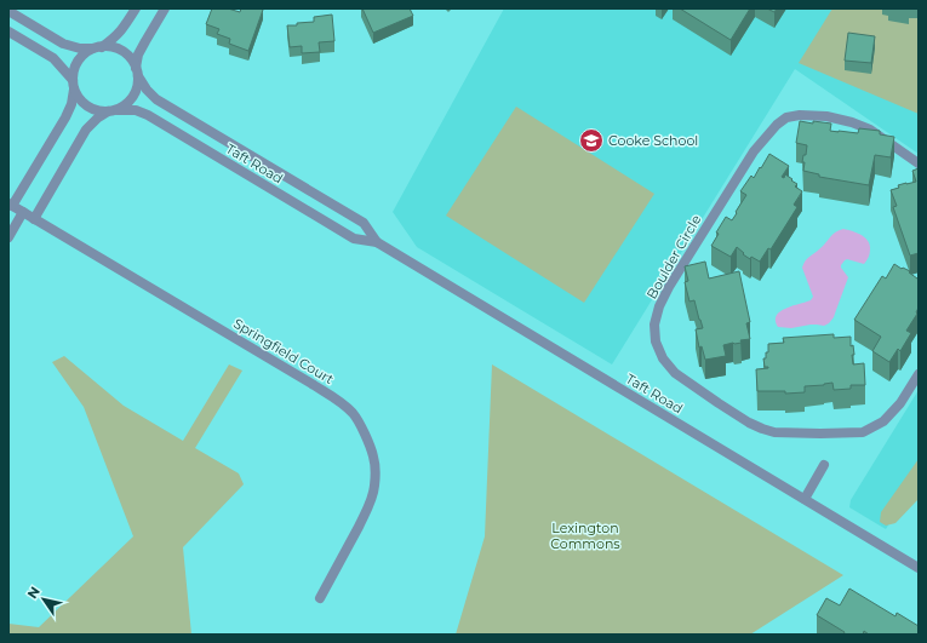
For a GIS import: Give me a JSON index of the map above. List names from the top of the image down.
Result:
{
  "streets": {
    "street": ["Taft Road", "Boulder Circle", "Springfield Court"]
  },
  "parks": ["Lexington Commons"],
  "places": {
    "school or university": ["Cooke School"]
  },
  "north": "top left"
}
